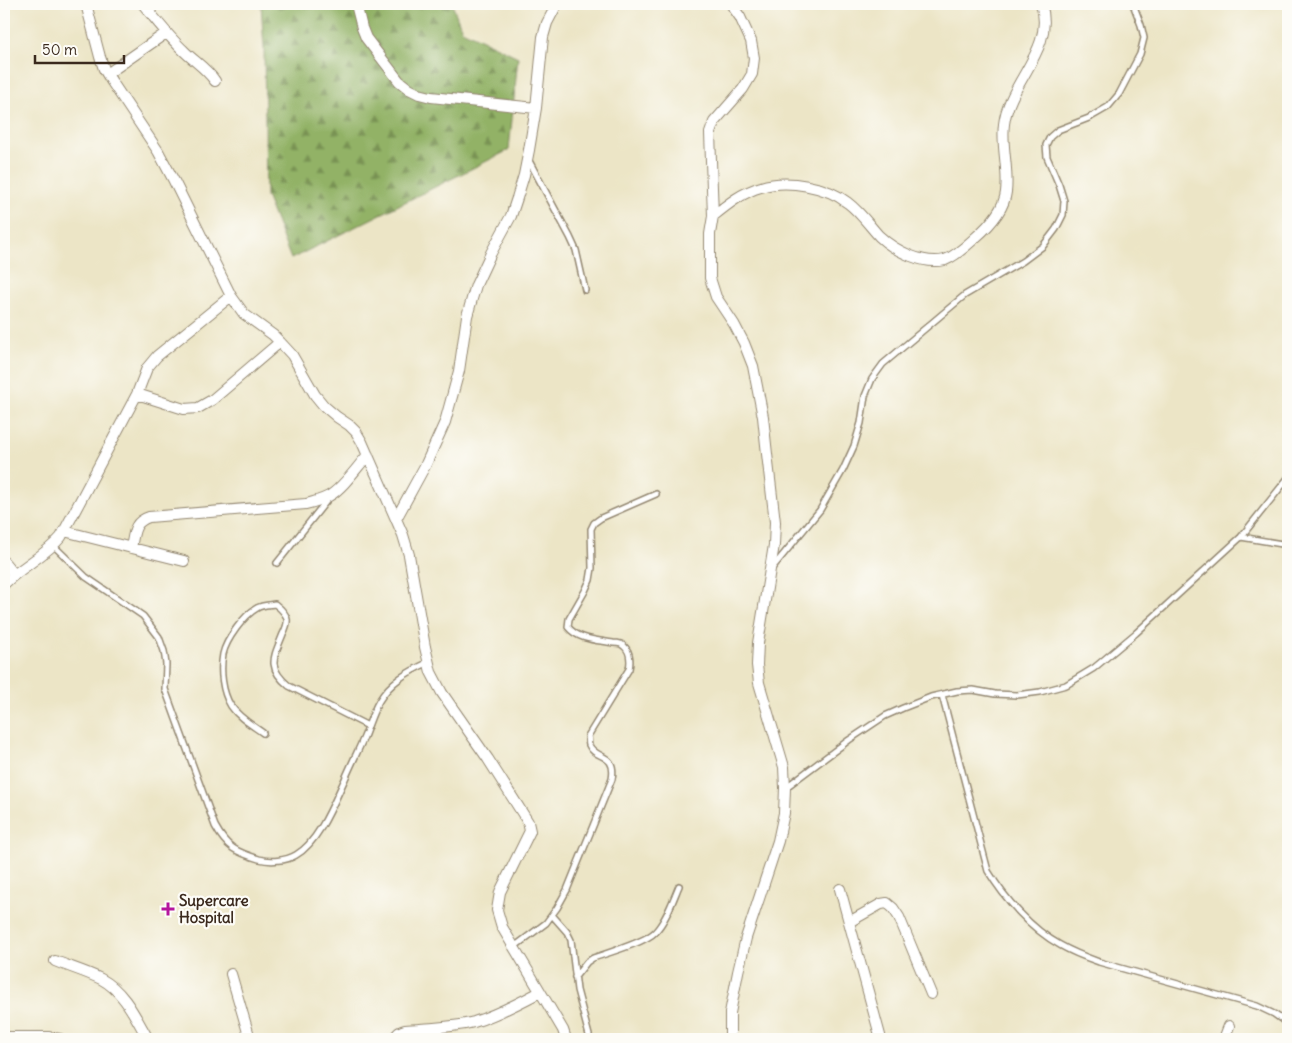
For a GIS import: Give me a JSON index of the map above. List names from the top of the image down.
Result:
{
  "places": {
    "health": ["Supercare Hospital"]
  },
  "scale_bar": "50 m"
}
